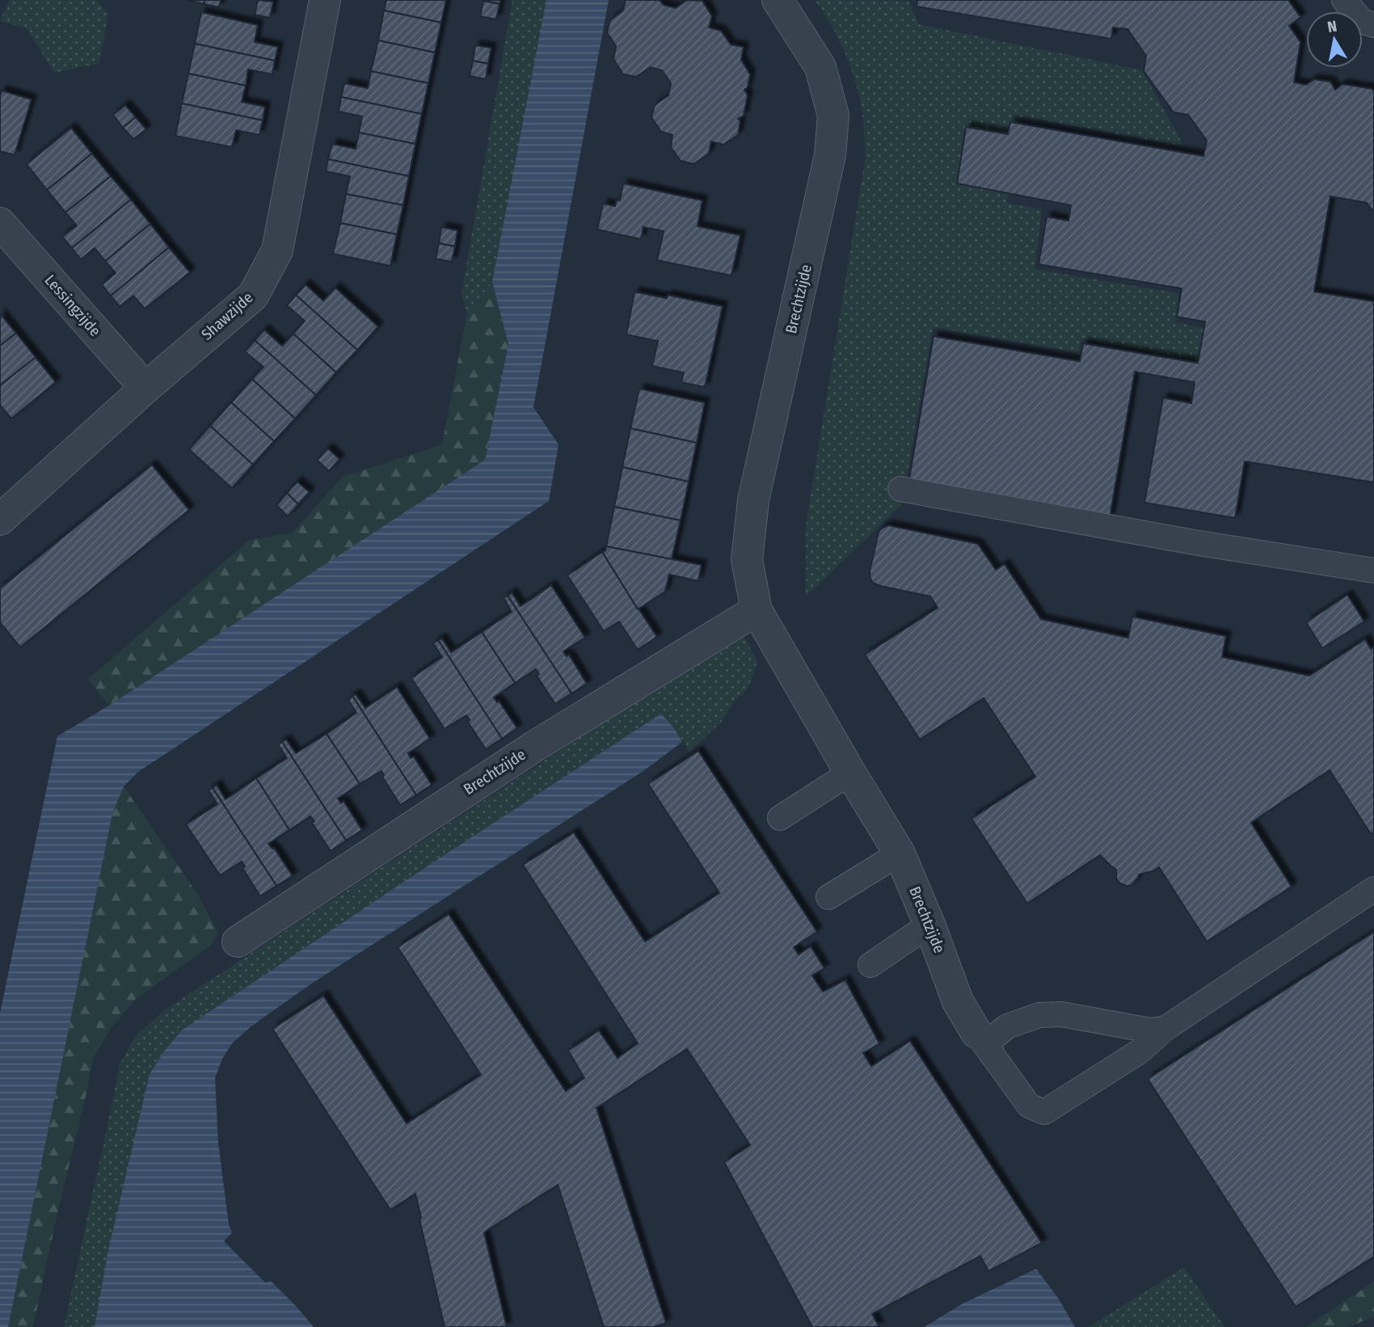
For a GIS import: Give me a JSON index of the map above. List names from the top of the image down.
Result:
{
  "streets": {
    "street": ["Brechtzijde", "Lessingzijde", "Shawzijde"]
  },
  "crossings": [
    ["Lessingzijde", "Shawzijde"]
  ],
  "north": "top"
}
